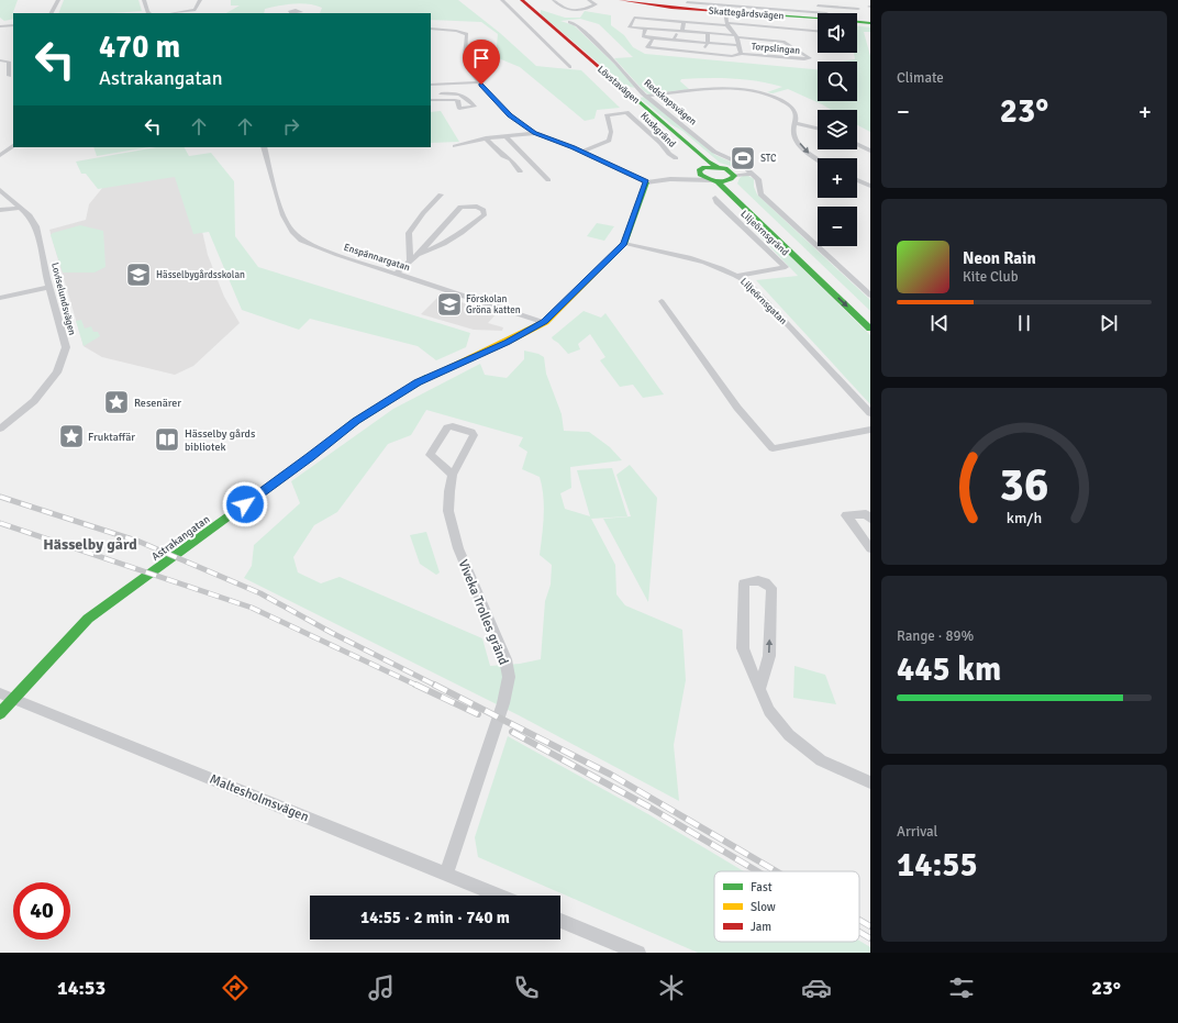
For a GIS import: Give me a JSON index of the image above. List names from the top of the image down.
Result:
{
  "streets": {
    "street": [
      "Skattegårdsvägen",
      "Torpslingan",
      "Lövstavägen",
      "Redskapsvägen",
      "Kuskgränd",
      "Liljeörnsgränd",
      "Enspännargatan",
      "Loviselundsvägen",
      "Liljeörnsgatan",
      "Astrakangatan",
      "Viveka Trolles gränd",
      "Maltesholmsvägen"
    ]
  },
  "crossings": [
    ["Liljeörnsgränd", "Liljeörnsgatan"],
    ["Enspännargatan", "Astrakangatan"],
    ["Liljeörnsgatan", "Astrakangatan"],
    ["Astrakangatan", "Maltesholmsvägen"],
    ["Viveka Trolles gränd", "Maltesholmsvägen"]
  ],
  "districts": ["Hässelby gård"],
  "places": {
    "sports": ["STC"],
    "school or university": ["Hässelbygårdsskolan", "Förskolan Gröna katten"],
    "place": ["Resenärer", "Fruktaffär"],
    "library": ["Hässelby gårds bibliotek"]
  },
  "legend": ["Fast", "Slow", "Jam"],
  "page": {
    "tile": [
      "Climate",
      ["Range · 89%", "445 km"],
      ["Arrival", "14:55"]
    ],
    "map_buttons": ["+", "−"],
    "turn": ["470 m", "Astrakangatan"],
    "heat": ["−", "23°", "+"],
    "song": ["Neon Rain", "Kite Club"],
    "limit": "40",
    "trip": "14:55 · 2 min · 740 m",
    "tabs": ["14:53", "23°"],
    "gauge": ["36", "km/h"]
  }
}
